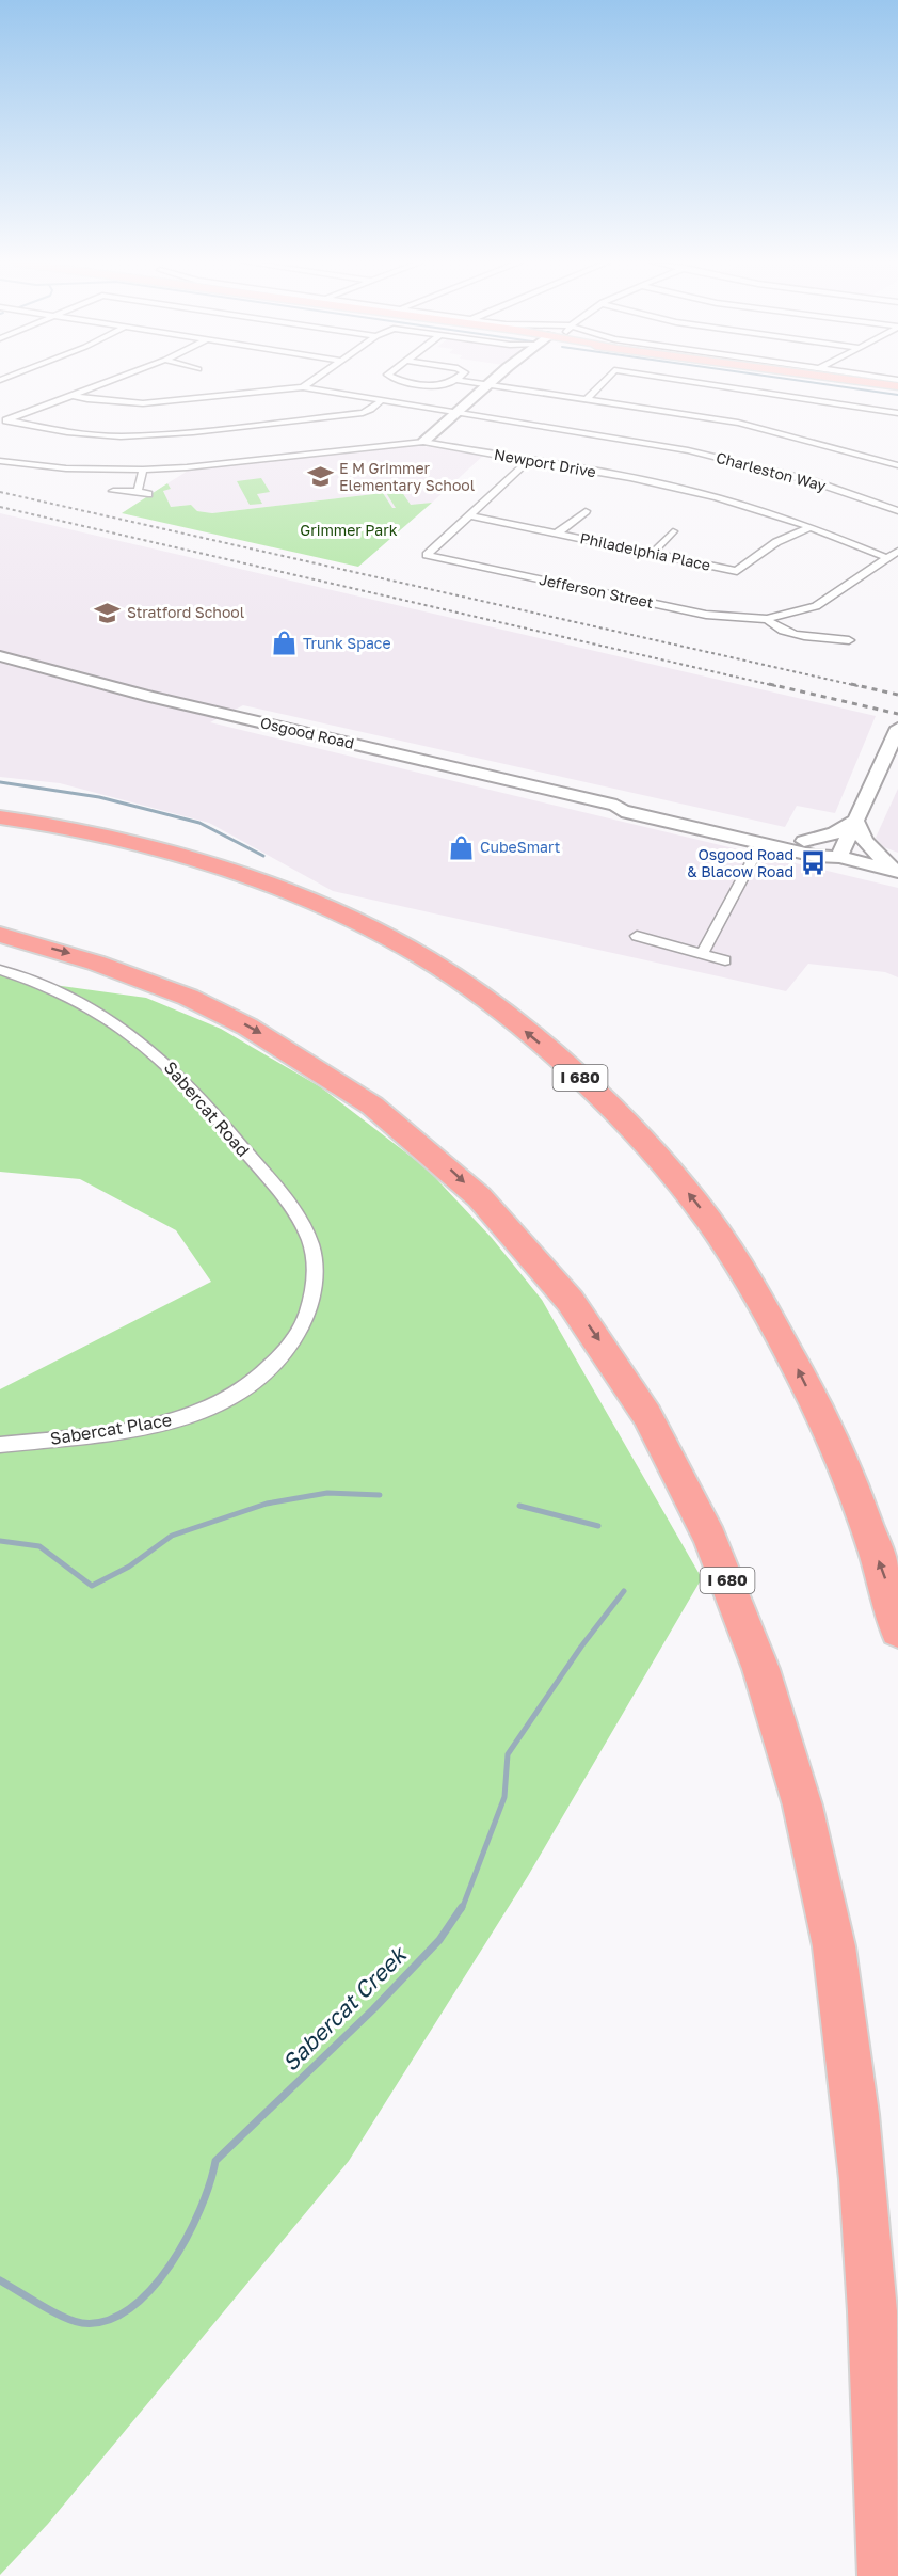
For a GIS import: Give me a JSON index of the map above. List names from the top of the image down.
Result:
{
  "streets": {
    "highway": ["I 680"],
    "main road": ["Osgood Road"],
    "street": [
      "Newport Drive",
      "Charleston Way",
      "Philadelphia Place",
      "Jefferson Street",
      "Sabercat Road",
      "Sabercat Place"
    ]
  },
  "crossings": [
    ["Newport Drive", "Philadelphia Place"],
    ["Philadelphia Place", "Jefferson Street"],
    ["Sabercat Road", "Sabercat Place"]
  ],
  "water": ["Sabercat Creek"],
  "parks": ["Grimmer Park"],
  "places": {
    "school or university": ["E M Grimmer Elementary School", "Stratford School"],
    "shop": ["Trunk Space", "CubeSmart"],
    "bus stop": ["Osgood Road & Blacow Road"]
  }
}
